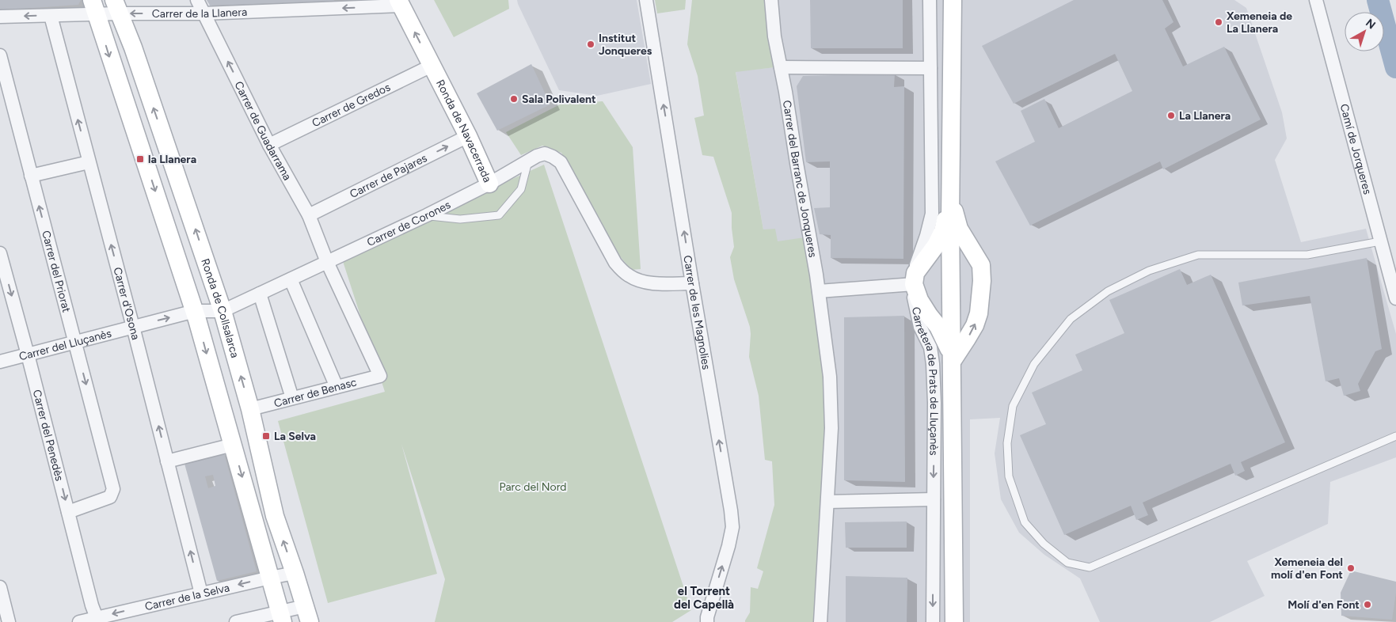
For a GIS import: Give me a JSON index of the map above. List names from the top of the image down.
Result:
{
  "streets": {
    "street": [
      "Carrer de la Llanera",
      "Carrer de Gredos",
      "Ronda de Navacerrada",
      "Carrer de Guadarrama",
      "Camí de Jorqueres",
      "Carrer de Pajares",
      "Carrer del Barranc de Jonqueres",
      "Carrer de Corones",
      "Carrer del Priorat",
      "Carrer d'Osona",
      "Ronda de Collsalarca",
      "Carrer de les Magnolies",
      "Carrer del Lluçanès",
      "Carretera de Prats de Lluçanès",
      "Carrer de Benasc",
      "Carrer del Penedès",
      "Carrer de la Selva"
    ]
  },
  "crossings": [
    ["Carrer de la Llanera", "Ronda de Navacerrada"],
    ["Carrer de la Llanera", "Carrer de Guadarrama"],
    ["Carrer de la Llanera", "Carrer d'Osona"],
    ["Carrer de la Llanera", "Ronda de Collsalarca"],
    ["Carrer de Gredos", "Ronda de Navacerrada"],
    ["Carrer de Gredos", "Carrer de Guadarrama"],
    ["Ronda de Navacerrada", "Carrer de Pajares"],
    ["Ronda de Navacerrada", "Carrer de Corones"],
    ["Ronda de Navacerrada", "Carrer de les Magnolies"],
    ["Carrer de Guadarrama", "Carrer de Pajares"],
    ["Carrer de Guadarrama", "Carrer de Corones"],
    ["Carrer de Guadarrama", "Carrer de Benasc"],
    ["Carrer de Corones", "Ronda de Collsalarca"],
    ["Carrer de Corones", "Carrer del Lluçanès"],
    ["Carrer de Corones", "Carrer de Benasc"],
    ["Carrer del Priorat", "Carrer del Lluçanès"],
    ["Carrer del Priorat", "Carrer del Penedès"],
    ["Carrer d'Osona", "Carrer del Lluçanès"],
    ["Carrer d'Osona", "Carrer de la Selva"],
    ["Ronda de Collsalarca", "Carrer del Lluçanès"],
    ["Ronda de Collsalarca", "Carrer de Benasc"],
    ["Ronda de Collsalarca", "Carrer de la Selva"],
    ["Carrer del Lluçanès", "Carrer del Penedès"],
    ["Carrer del Penedès", "Carrer de la Selva"]
  ],
  "one_way": [
    "Carrer de la Llanera",
    "Carrer de Pajares",
    "Carrer de les Magnolies",
    "Carrer del Penedès",
    "Carrer de la Selva"
  ],
  "districts": ["el Torrent del Capellà"],
  "parks": ["Parc del Nord"],
  "places": {
    "other": [
      "Xemeneia de La Llanera",
      "Institut Jonqueres",
      "Sala Polivalent",
      "La Llanera",
      "Xemeneia del molí d'en Font",
      "Molí d'en Font"
    ],
    "transit": ["la Llanera", "La Selva"]
  },
  "north": "top right"
}
